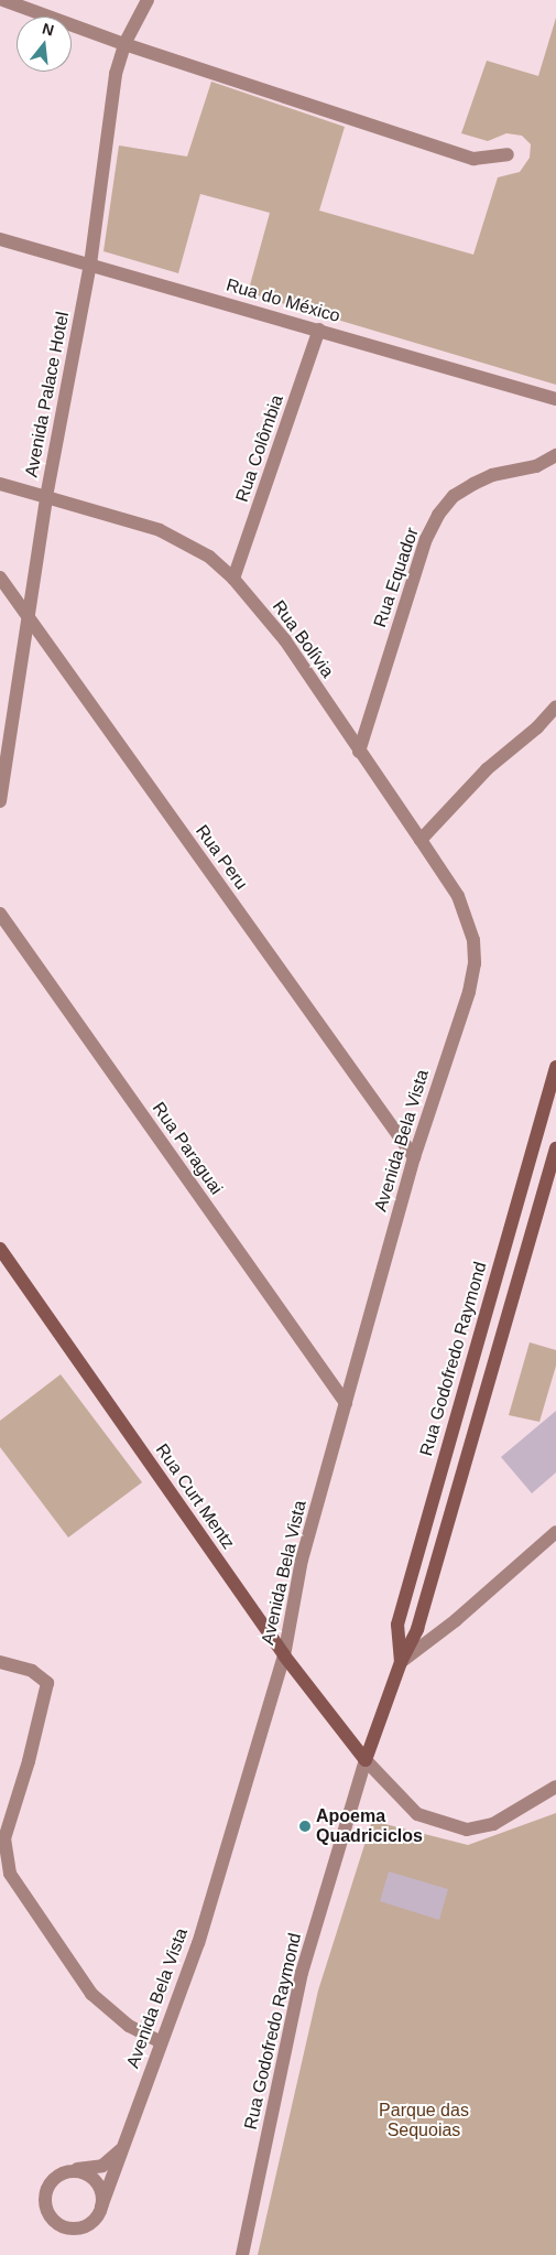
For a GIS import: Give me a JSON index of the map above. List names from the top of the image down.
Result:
{
  "streets": {
    "main road": ["Rua Godofredo Raymond", "Rua Curt Mentz"],
    "street": [
      "Rua do México",
      "Avenida Palace Hotel",
      "Rua Colômbia",
      "Rua Equador",
      "Rua Bolívia",
      "Rua Peru",
      "Avenida Bela Vista",
      "Rua Paraguai"
    ]
  },
  "crossings": [
    ["Rua do México", "Avenida Palace Hotel"],
    ["Rua do México", "Rua Colômbia"],
    ["Avenida Palace Hotel", "Rua Bolívia"],
    ["Avenida Palace Hotel", "Rua Peru"],
    ["Rua Colômbia", "Rua Bolívia"],
    ["Rua Equador", "Rua Bolívia"],
    ["Rua Bolívia", "Avenida Bela Vista"],
    ["Rua Peru", "Avenida Bela Vista"],
    ["Avenida Bela Vista", "Rua Paraguai"],
    ["Avenida Bela Vista", "Rua Curt Mentz"],
    ["Rua Godofredo Raymond", "Rua Curt Mentz"]
  ],
  "parks": ["Parque das Sequoias"],
  "places": ["Apoema Quadriciclos"],
  "north": "top"
}
